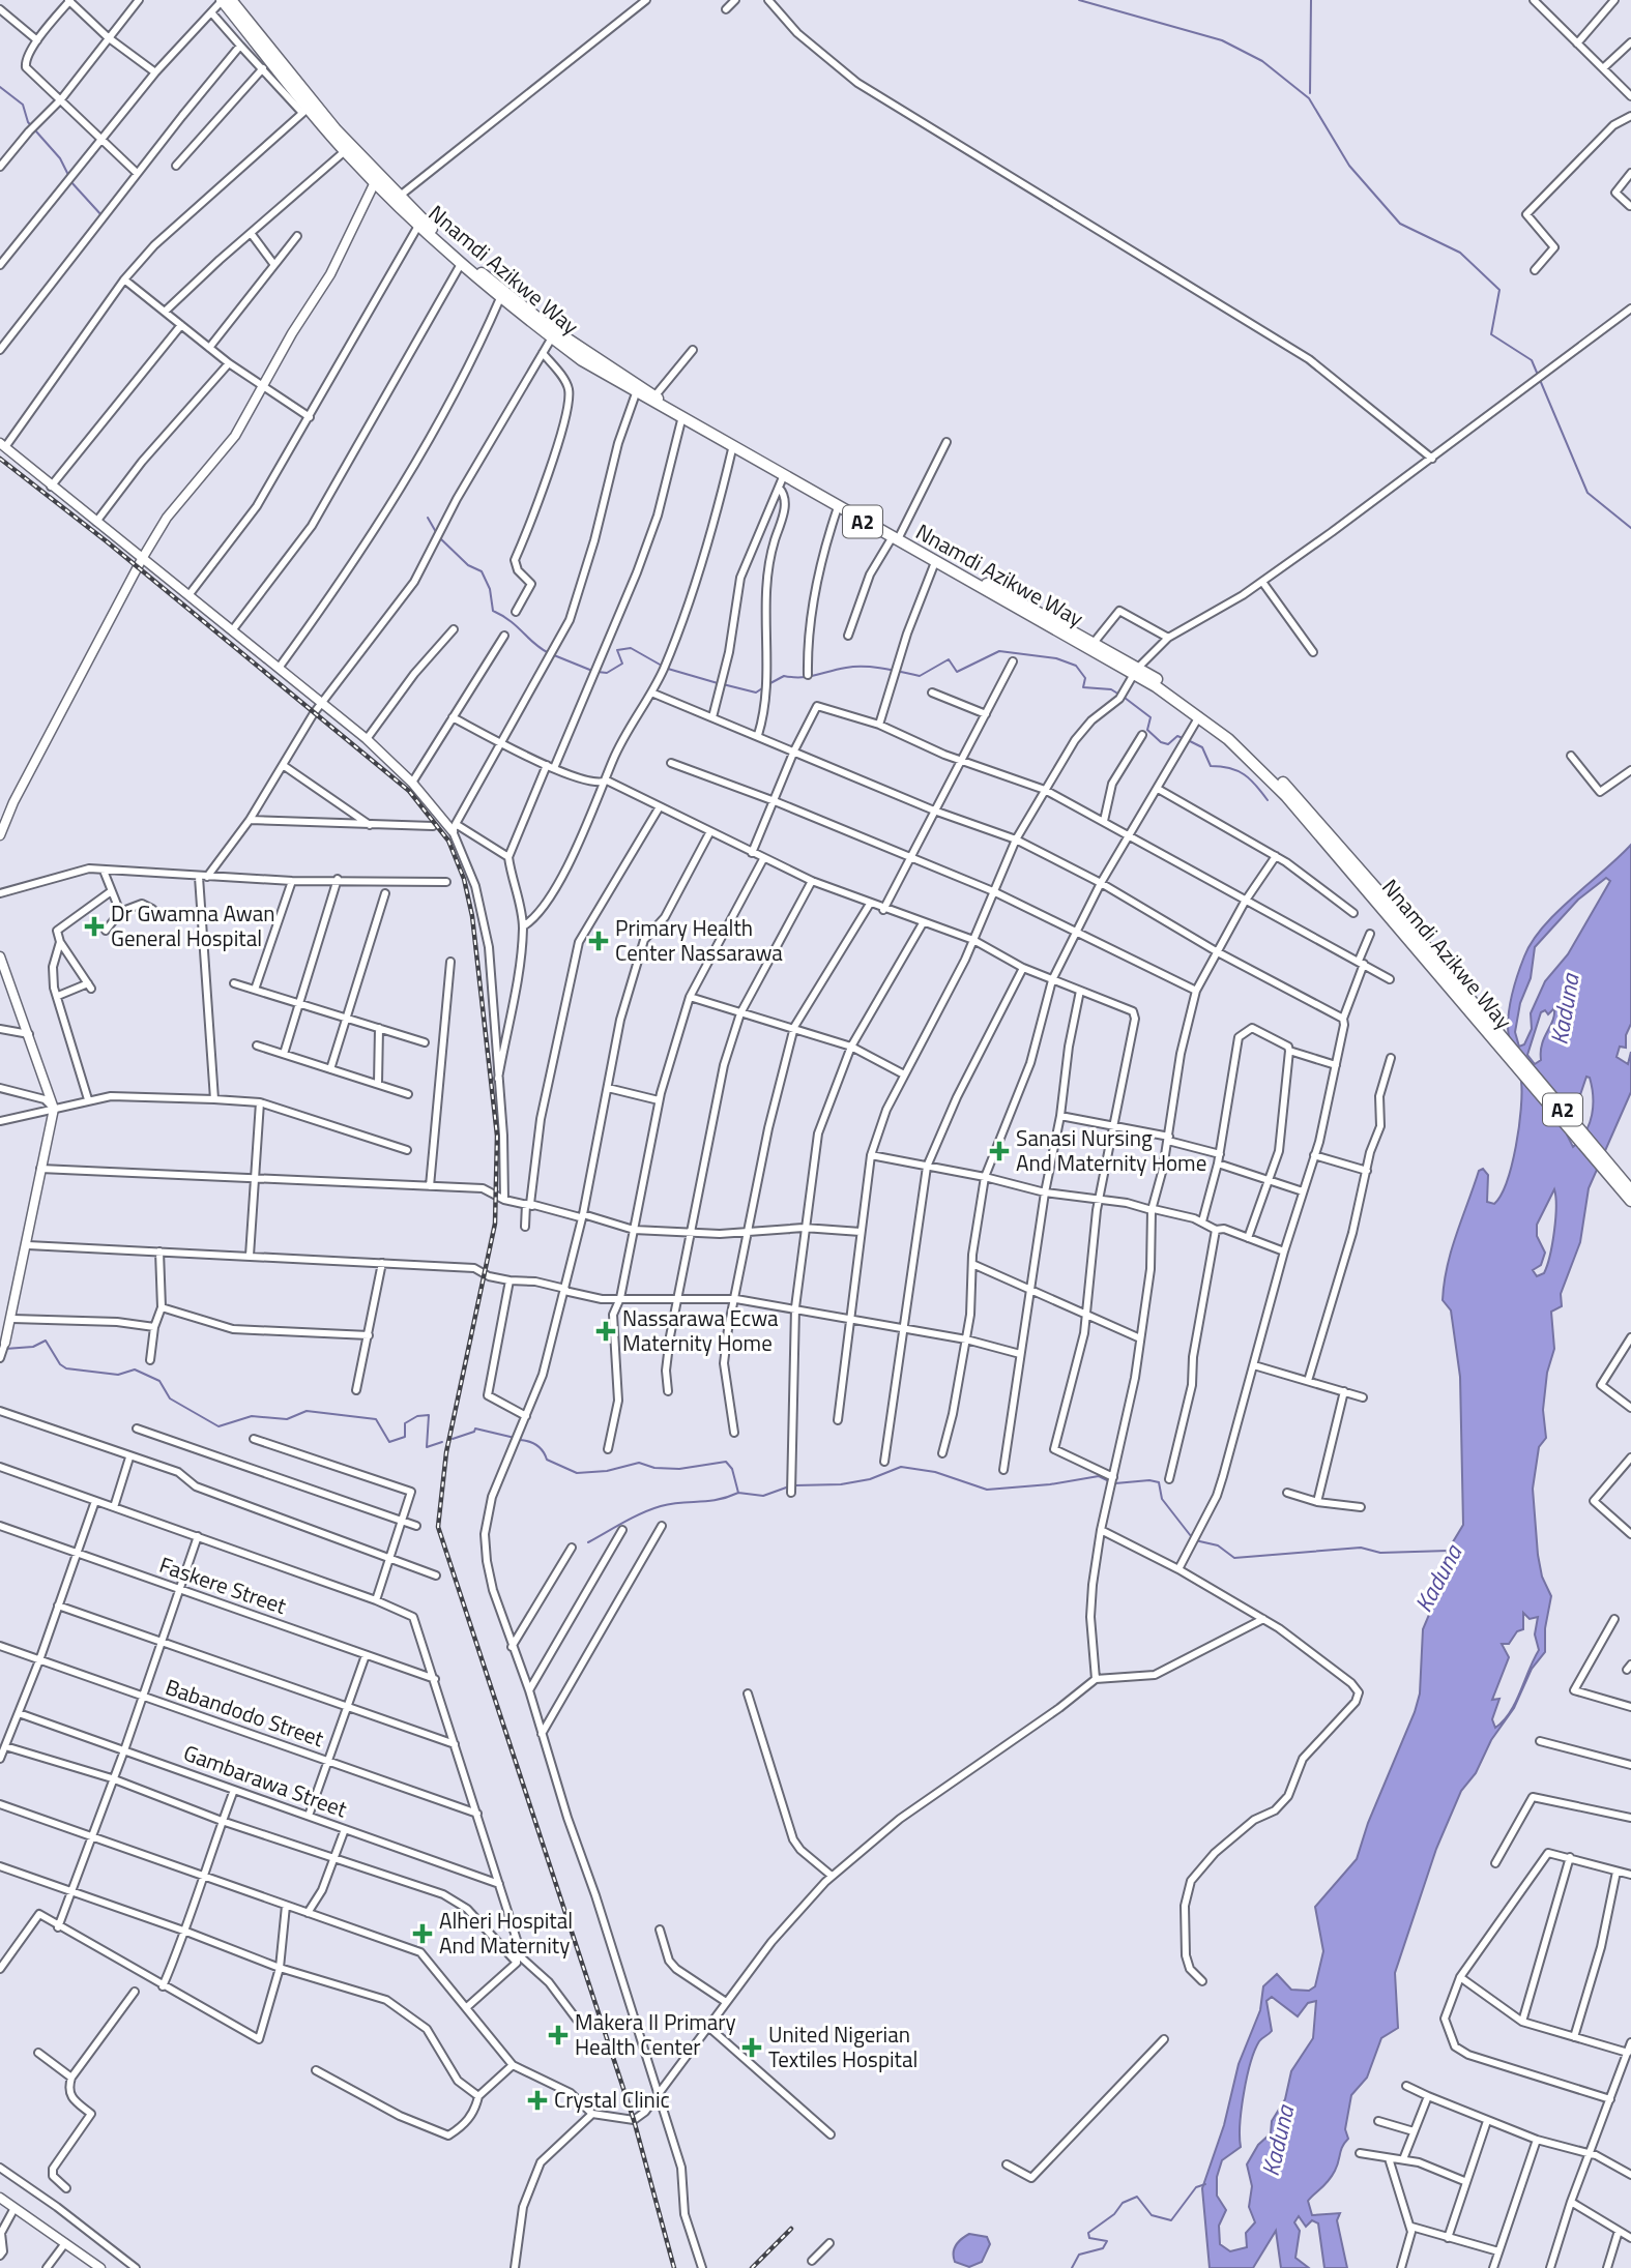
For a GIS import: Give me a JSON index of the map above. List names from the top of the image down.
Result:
{
  "streets": {
    "highway": ["Nnamdi Azikwe Way", "A2"],
    "street": ["Faskere Street", "Babandodo Street", "Gambarawa Street"]
  },
  "water": ["Kaduna"],
  "places": {
    "health": [
      "Dr Gwamna Awan General Hospital",
      "Primary Health Center Nassarawa",
      "Sanasi Nursing And Maternity Home",
      "Nassarawa Ecwa Maternity Home",
      "Alheri Hospital And Maternity",
      "Makera II Primary Health Center",
      "United Nigerian Textiles Hospital",
      "Crystal Clinic"
    ]
  }
}
